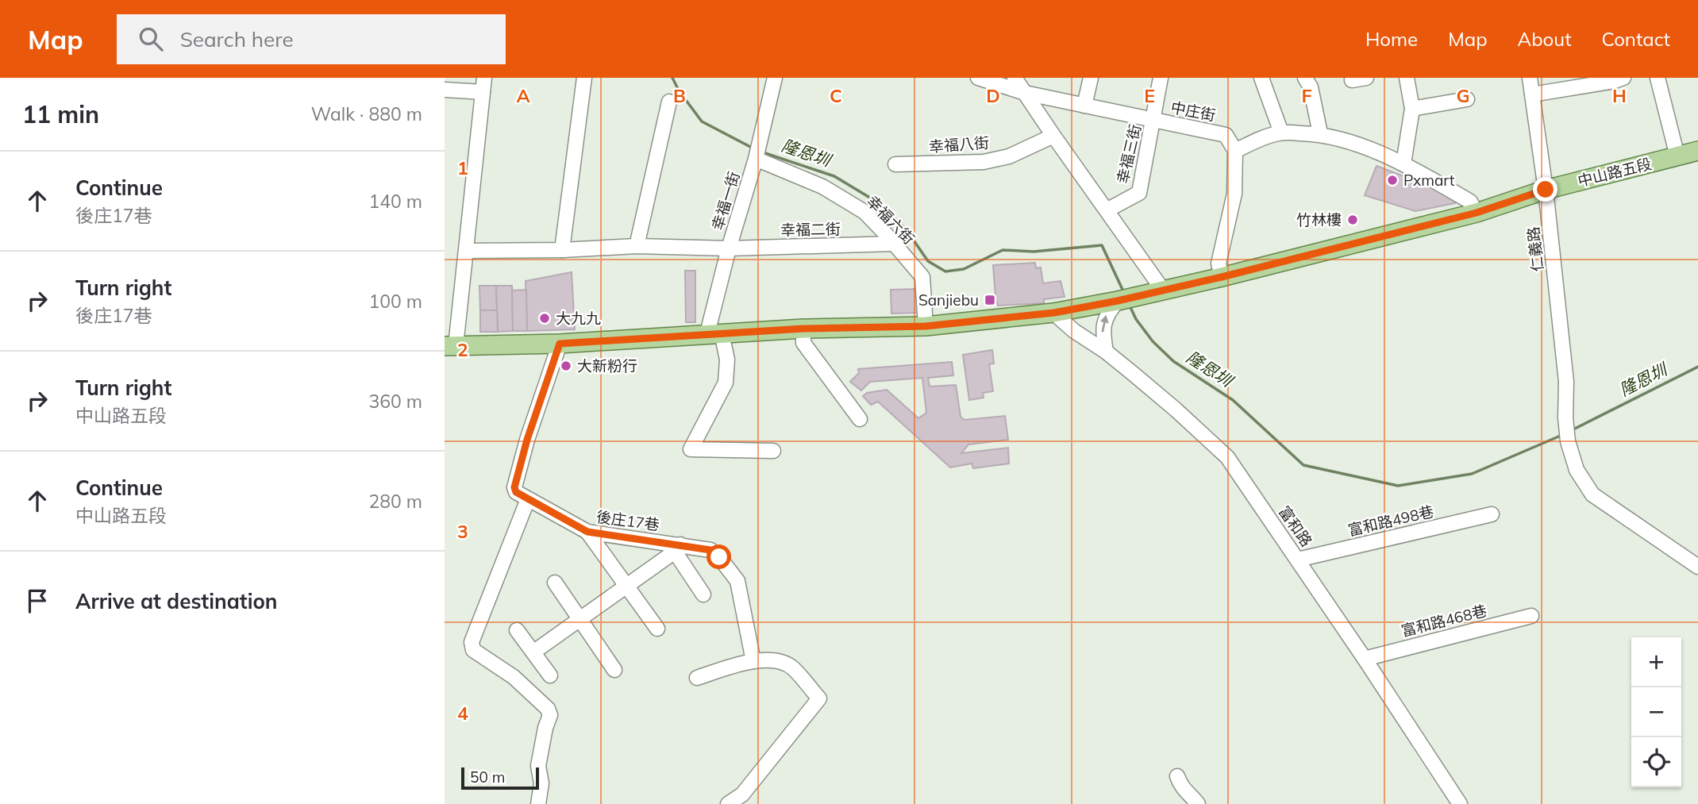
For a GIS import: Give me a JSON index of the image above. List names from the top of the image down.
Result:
{
  "streets": {
    "main road": ["中山路五段"],
    "street": [
      "中庄街",
      "幸福八街",
      "幸福三街",
      "幸福一街",
      "幸福六街",
      "幸福二街",
      "仁義路",
      "後庄17巷",
      "富和路498巷",
      "富和路",
      "富和路468巷"
    ]
  },
  "crossings": [
    ["中庄街", "幸福三街"],
    ["中山路五段", "仁義路"],
    ["幸福一街", "幸福六街"],
    ["幸福一街", "幸福二街"],
    ["幸福六街", "幸福二街"],
    ["富和路498巷", "富和路"],
    ["富和路", "富和路468巷"]
  ],
  "water": ["隆恩圳"],
  "places": {
    "other": [
      "Pxmart",
      "竹林樓",
      "大九九",
      "大新粉行"
    ],
    "transit": ["Sanjiebu"]
  },
  "scale_bar": "50 m",
  "page": {
    "header": "Map",
    "search": "Search here",
    "nav": [
      "Home",
      "Map",
      "About",
      "Contact"
    ],
    "heading": ["11 min", "Walk · 880 m"],
    "list": [
      ["Continue", "後庄17巷", "140 m"],
      ["Turn right", "後庄17巷", "100 m"],
      ["Turn right", "中山路五段", "360 m"],
      ["Continue", "中山路五段", "280 m"],
      "Arrive at destination"
    ],
    "map_buttons": ["+", "−"],
    "scale": "50 m"
  },
  "grid": {
    "columns": [
      "A",
      "B",
      "C",
      "D",
      "E",
      "F",
      "G",
      "H"
    ],
    "rows": [
      "1",
      "2",
      "3",
      "4"
    ]
  }
}
